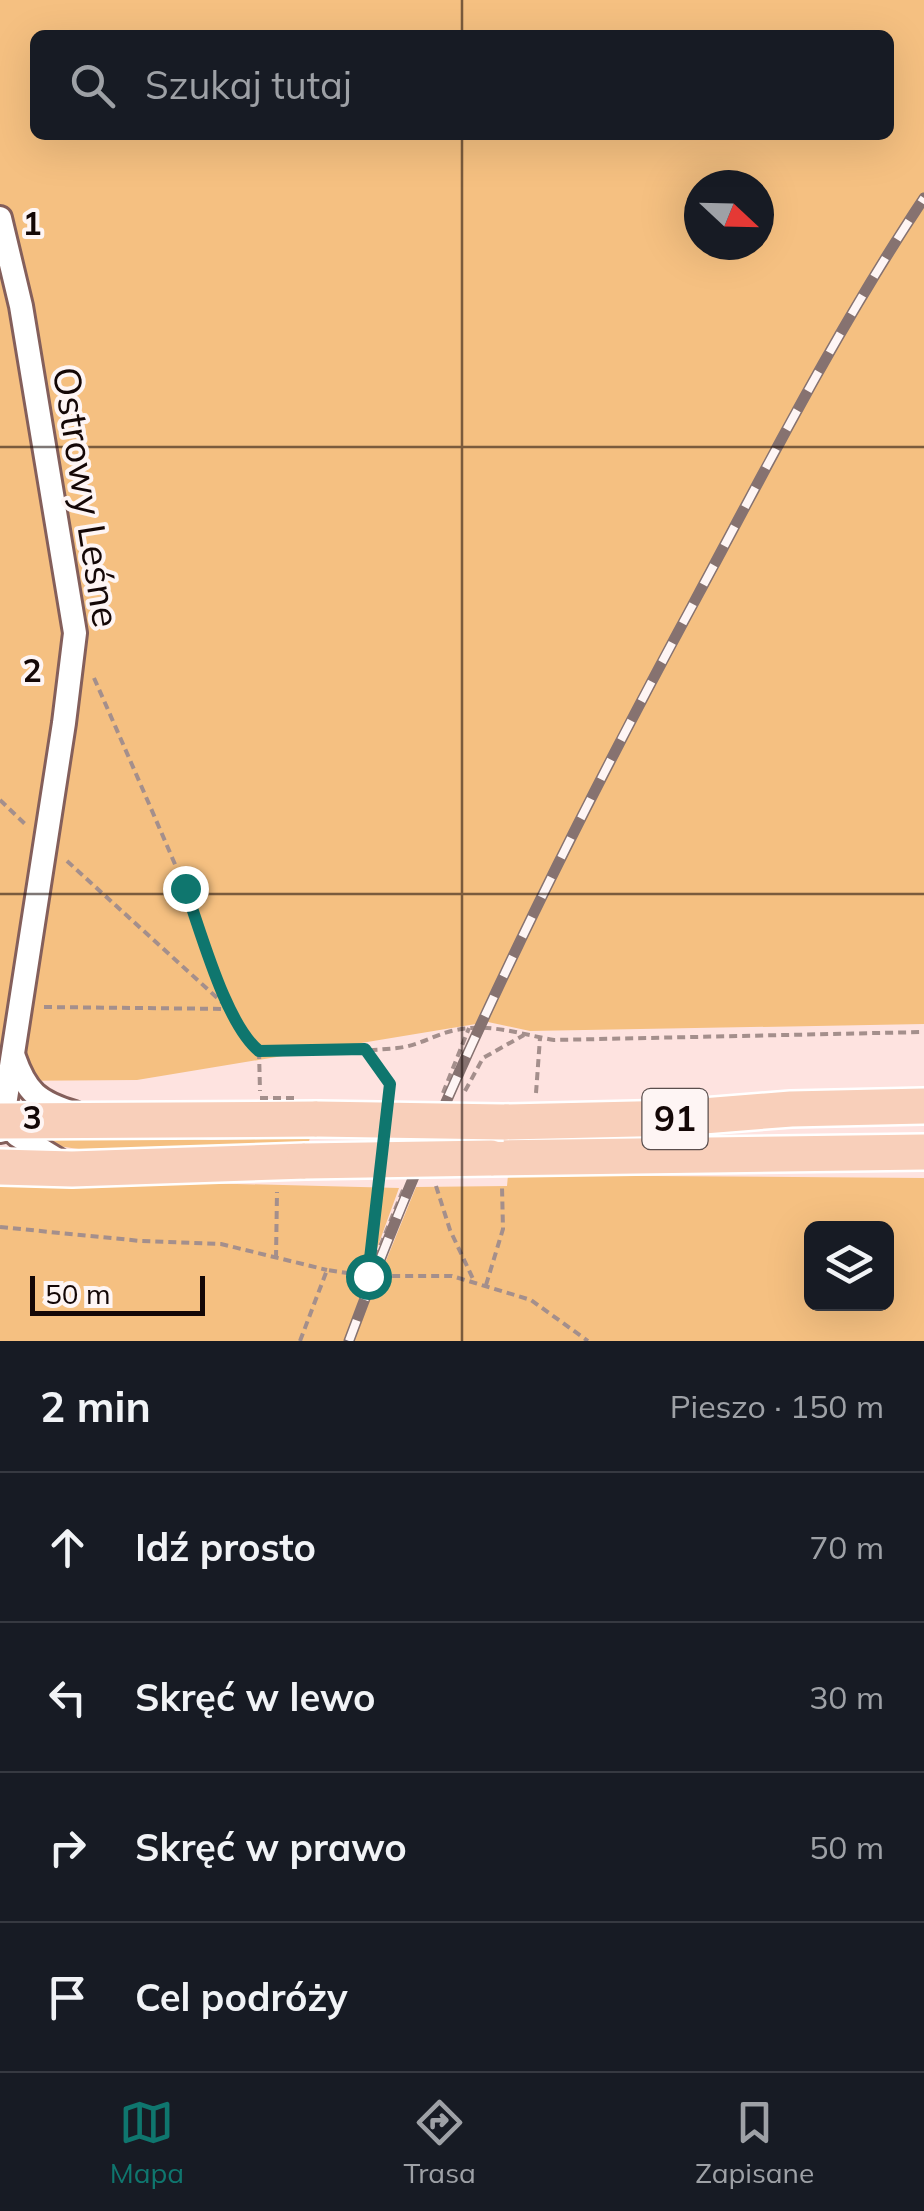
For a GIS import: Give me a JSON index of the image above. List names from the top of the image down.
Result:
{
  "streets": {
    "main road": ["91"],
    "street": ["Ostrowy Leśne"]
  },
  "crossings": [
    ["Ostrowy Leśne", "91"]
  ],
  "scale_bar": "50 m",
  "north": "right",
  "page": {
    "search": "Szukaj tutaj",
    "scale": "50 m",
    "heading": ["2 min", "Pieszo · 150 m"],
    "list": [
      ["Idź prosto", "70 m"],
      ["Skręć w lewo", "30 m"],
      ["Skręć w prawo", "50 m"],
      "Cel podróży"
    ],
    "nav": ["Mapa", "Trasa", "Zapisane"]
  },
  "grid": {
    "rows": ["1", "2", "3"]
  }
}
